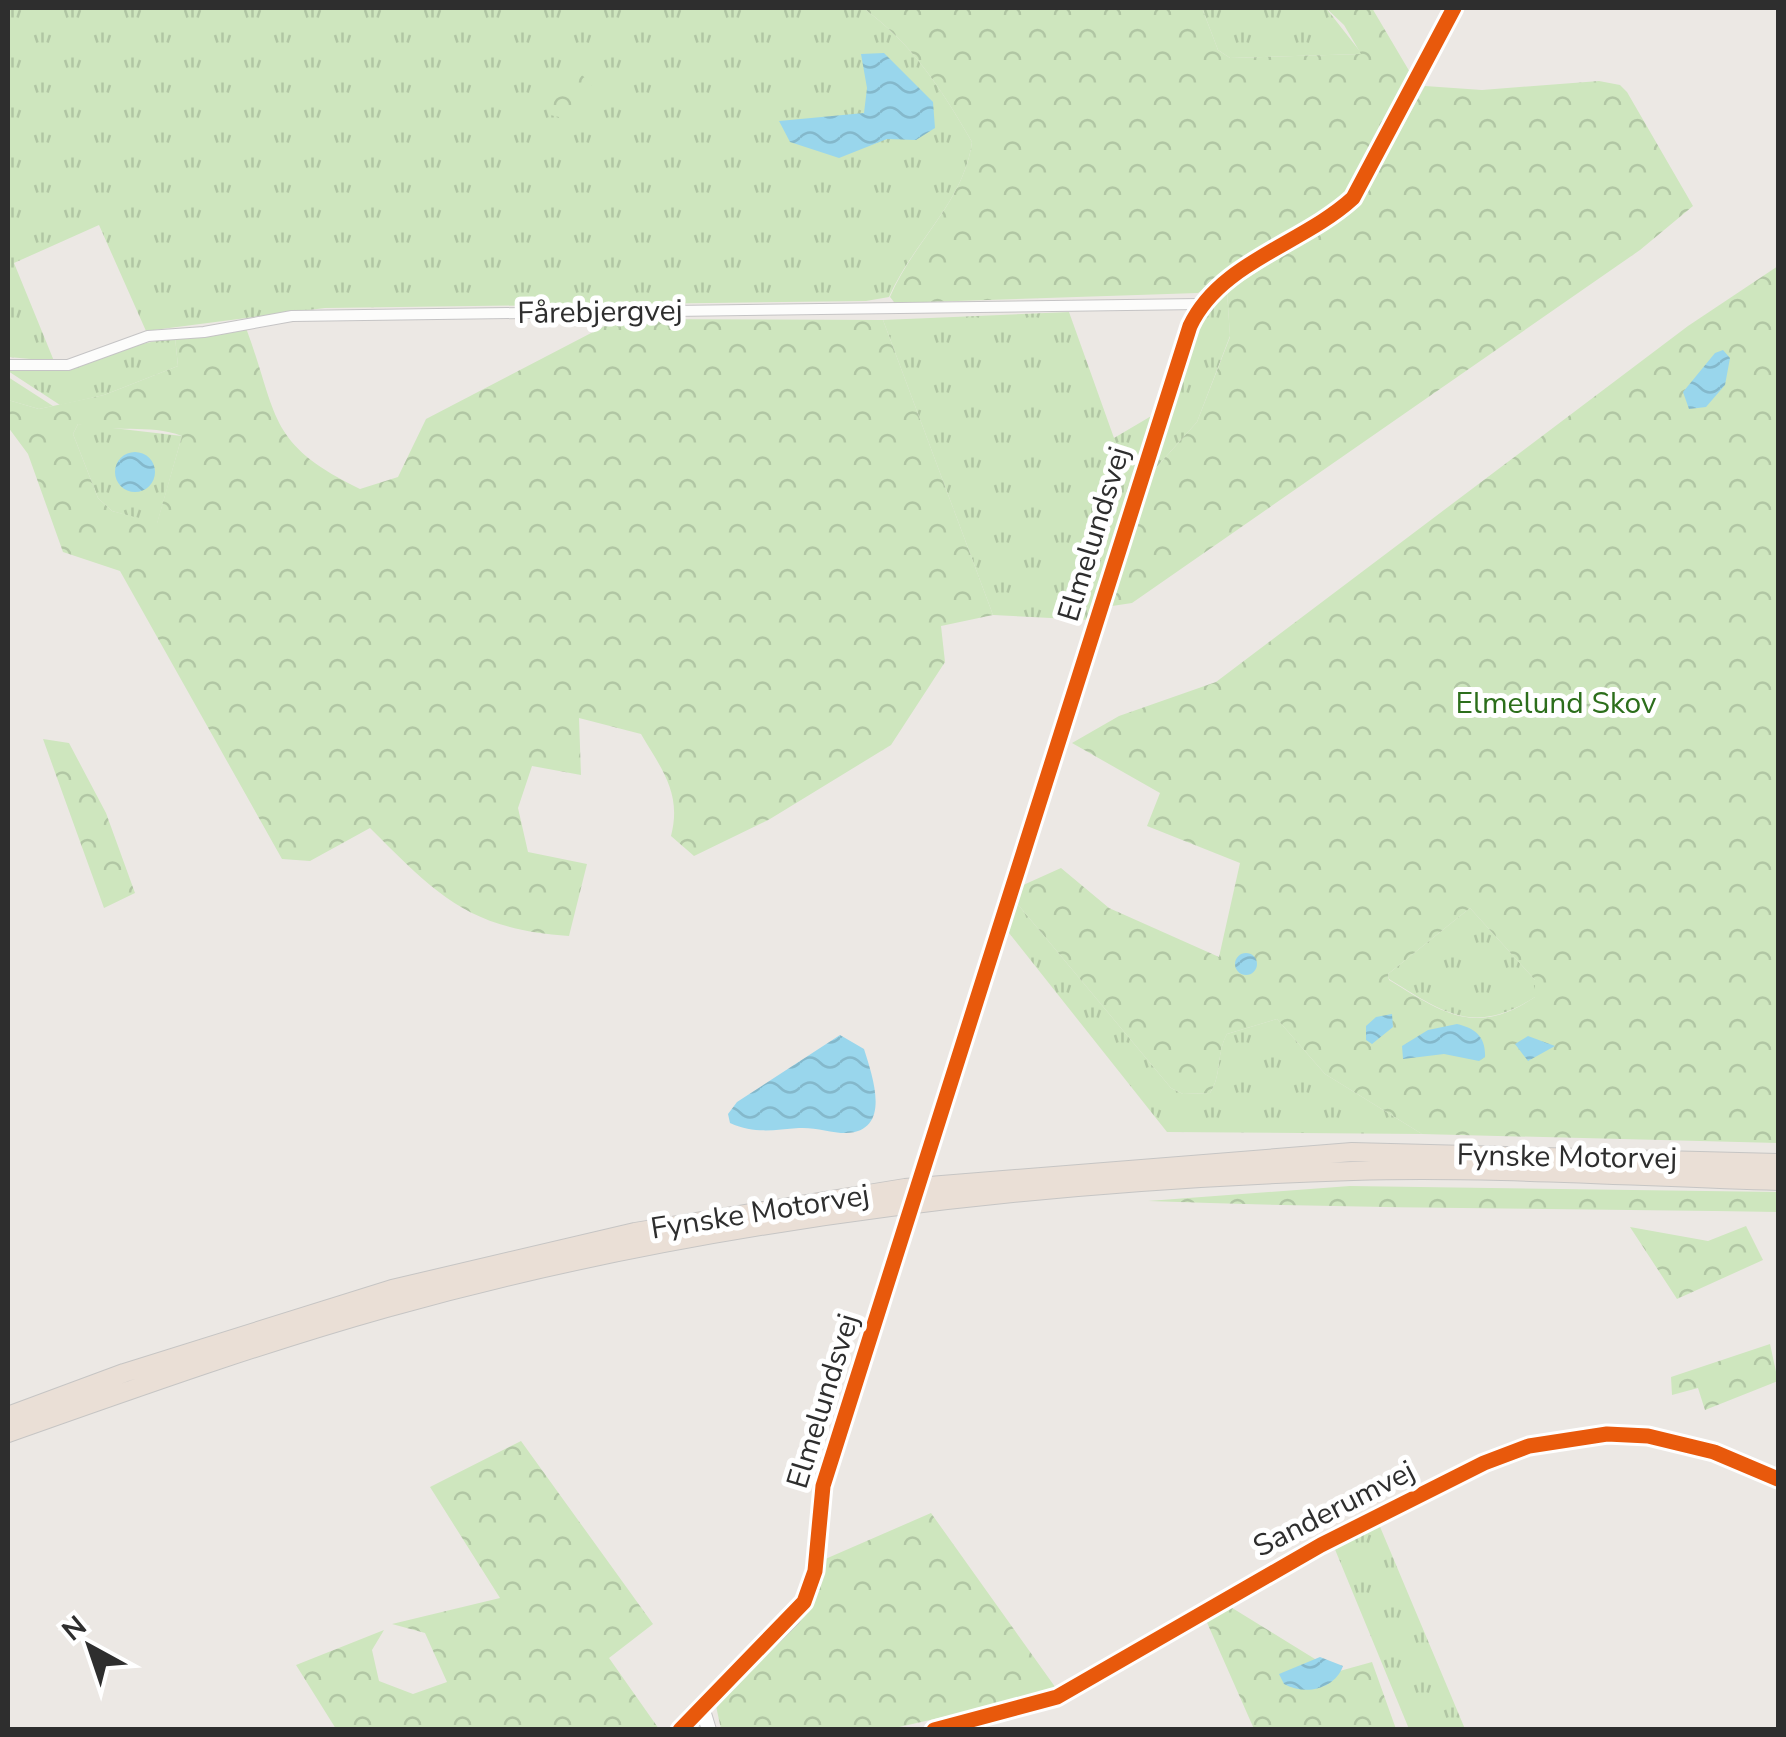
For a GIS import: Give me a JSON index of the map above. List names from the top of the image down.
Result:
{
  "streets": {
    "highway": ["Fynske Motorvej"],
    "street": ["Fårebjergvej", "Elmelundsvej", "Sanderumvej"]
  },
  "crossings": [
    ["Fårebjergvej", "Elmelundsvej"]
  ],
  "parks": ["Elmelund Skov"],
  "north": "top left"
}
